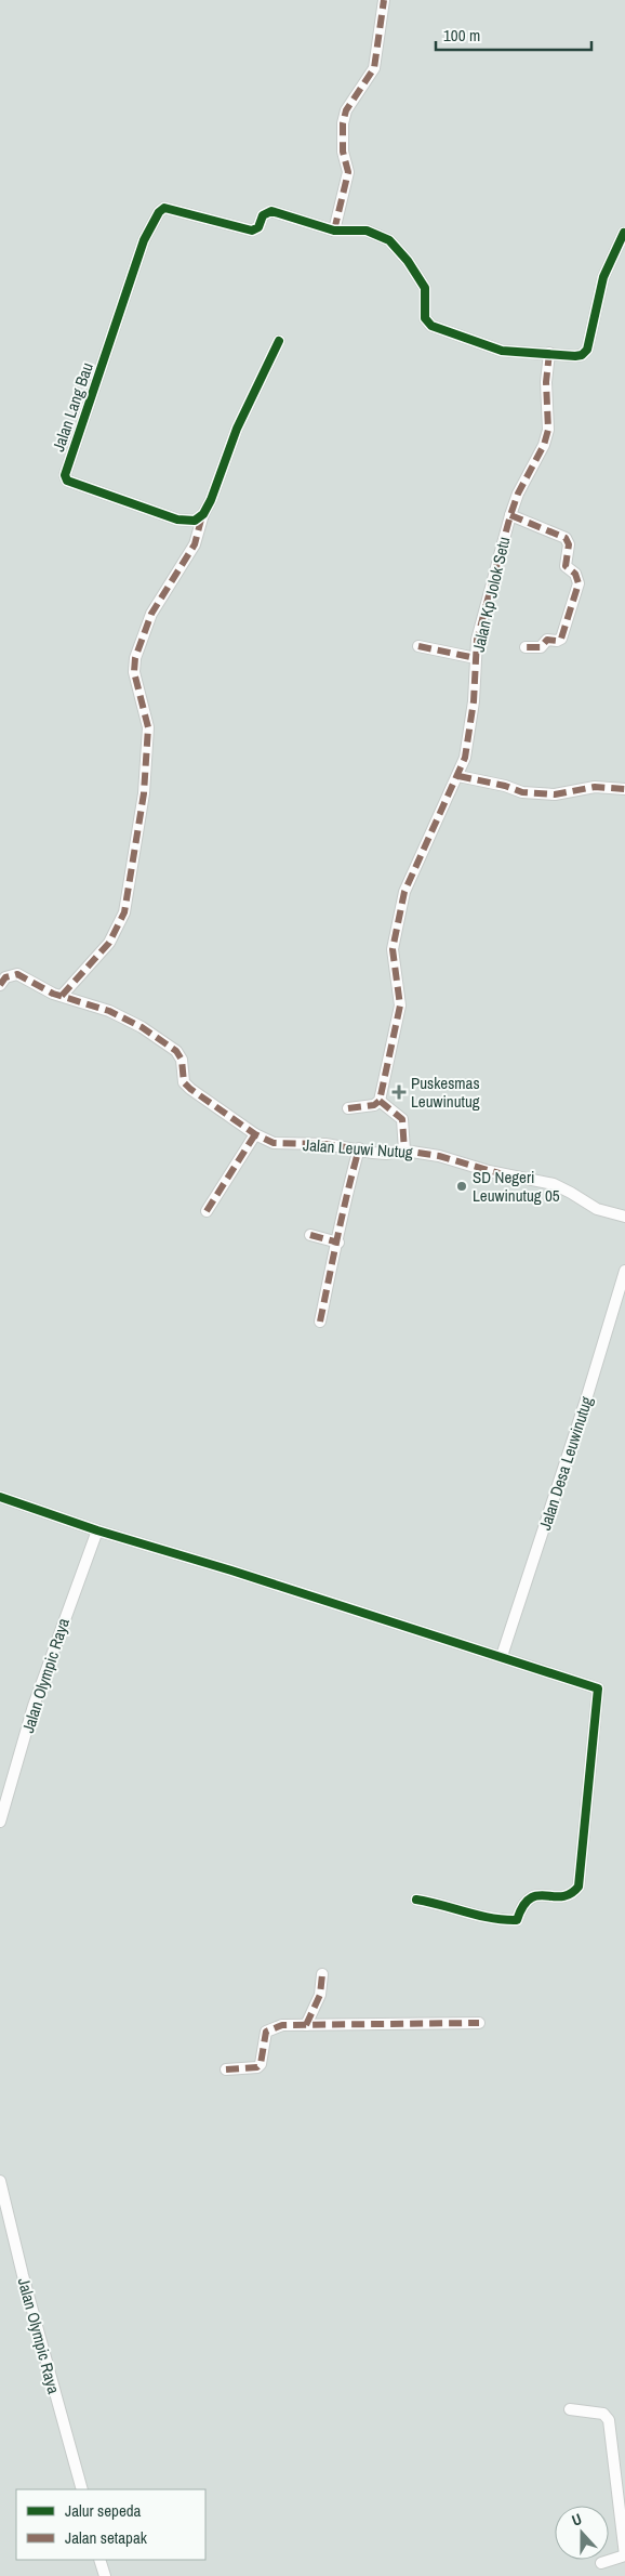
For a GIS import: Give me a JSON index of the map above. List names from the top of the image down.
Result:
{
  "streets": {
    "street": [
      "Jalan Lang Bau",
      "Jalan Kp Jolok Setu",
      "Jalan Leuwi Nutug",
      "Jalan Desa Leuwinutug",
      "Jalan Olympic Raya"
    ]
  },
  "places": {
    "health": ["Puskesmas Leuwinutug"],
    "other": ["SD Negeri Leuwinutug 05"]
  },
  "legend": ["Jalur sepeda", "Jalan setapak"],
  "scale_bar": "100 m",
  "north": "top"
}
